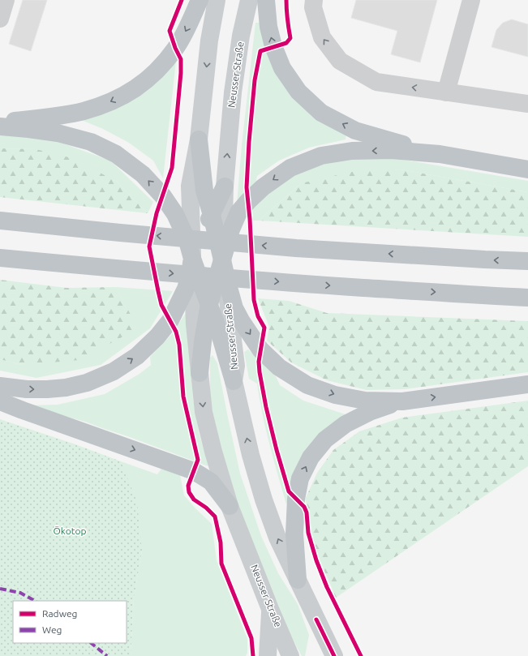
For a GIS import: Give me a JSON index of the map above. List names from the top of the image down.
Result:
{
  "streets": {
    "main road": ["Neusser Straße"]
  },
  "parks": ["Ökotop"],
  "legend": ["Radweg", "Weg"]
}
